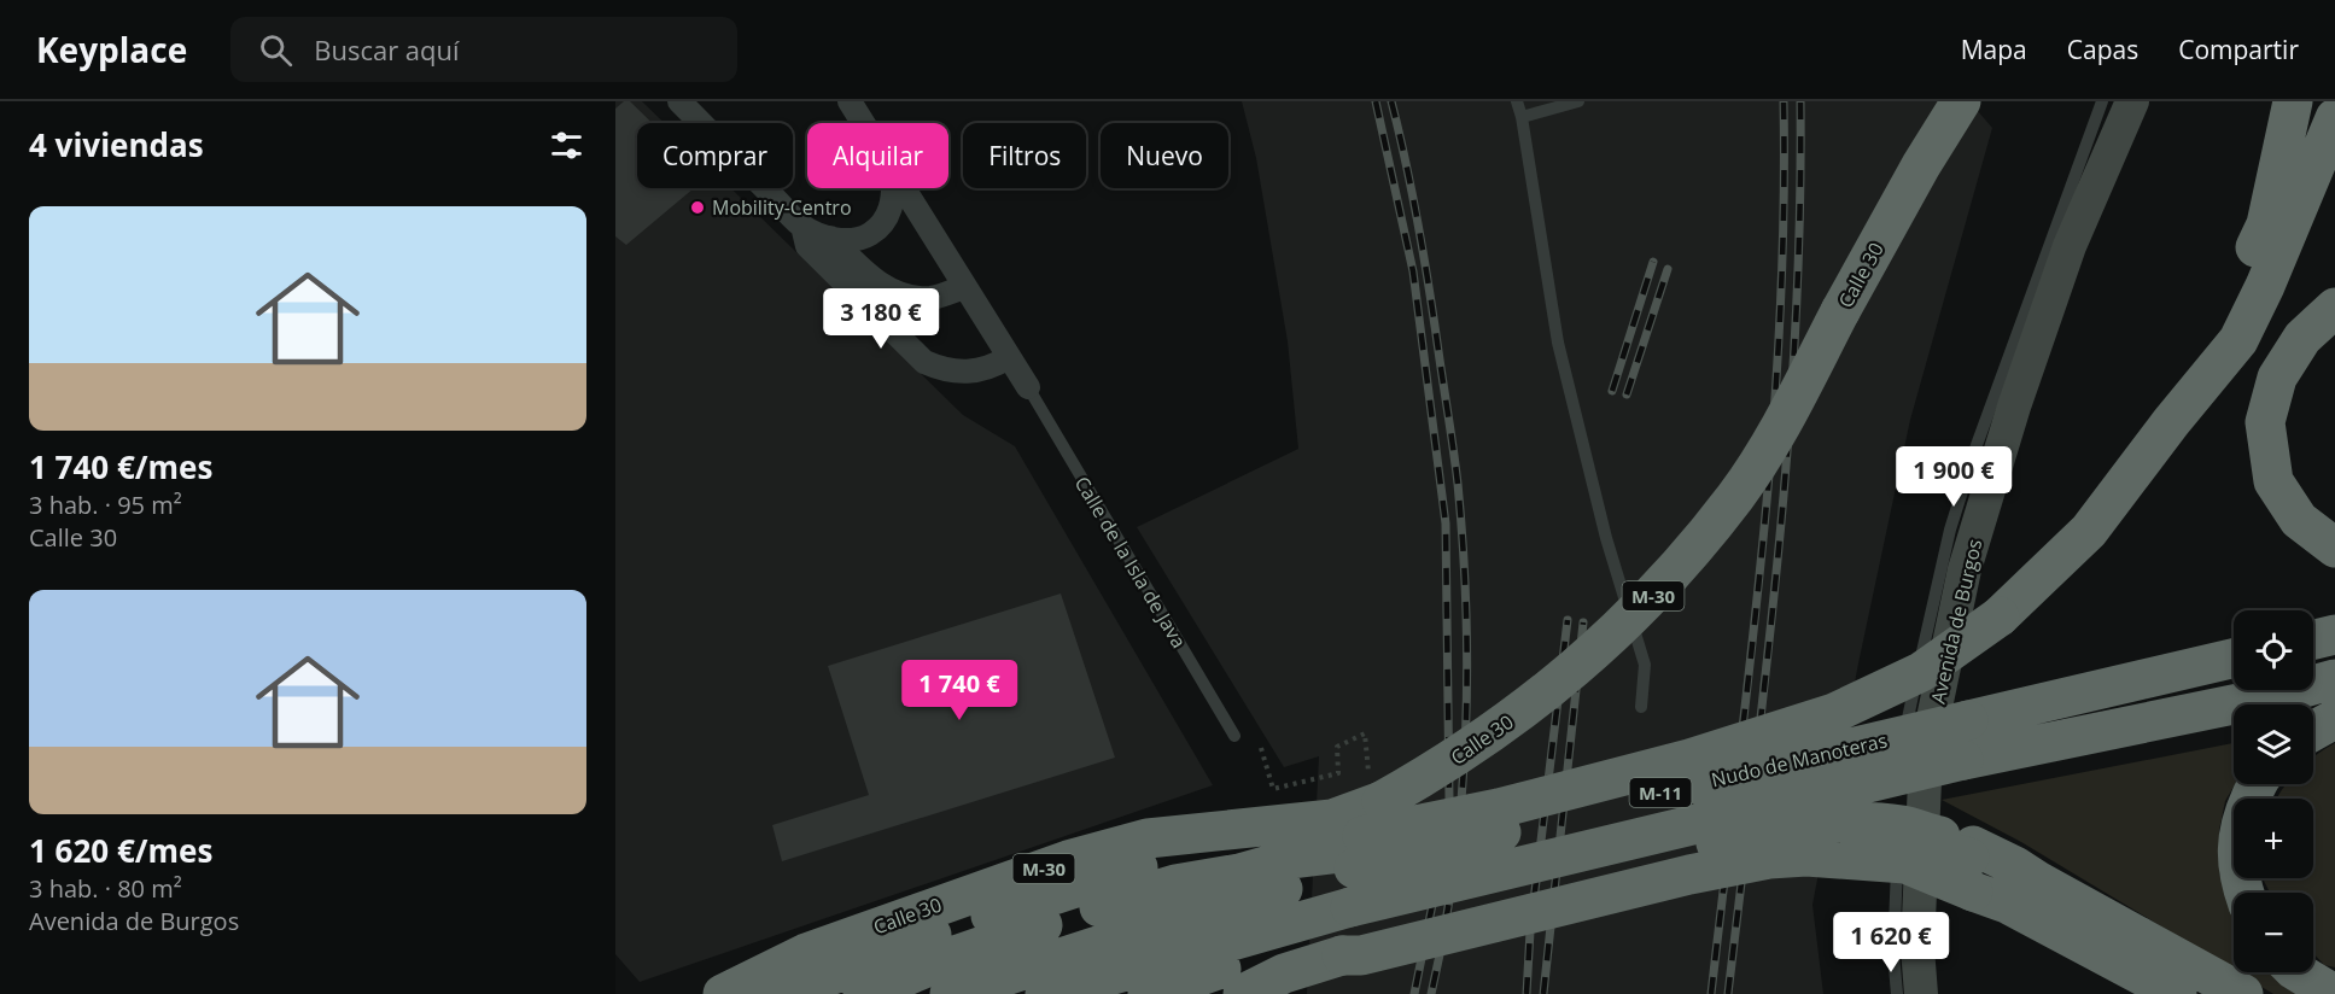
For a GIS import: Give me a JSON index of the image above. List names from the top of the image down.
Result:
{
  "streets": {
    "highway": [
      "Calle 30",
      "M-30",
      "Nudo de Manoteras",
      "M-11"
    ],
    "street": ["Avenida de Burgos"],
    "lane": ["Calle de la Isla de Java"]
  },
  "places": ["Mobility-Centro"],
  "page": {
    "header": "Keyplace",
    "search": "Buscar aquí",
    "nav": ["Mapa", "Capas", "Compartir"],
    "heading": "4 viviendas",
    "chip": [
      "Comprar",
      "Alquilar",
      "Filtros",
      "Nuevo"
    ],
    "list": [
      {
        "name": "1 740 €/mes",
        "note": "3 hab. · 95 m² · Calle 30"
      },
      {
        "name": "1 620 €/mes",
        "note": "3 hab. · 80 m² · Avenida de Burgos"
      }
    ],
    "price": [
      "3 180 €",
      "1 900 €",
      "1 740 €",
      "1 620 €"
    ],
    "map_buttons": ["+", "−"]
  }
}
